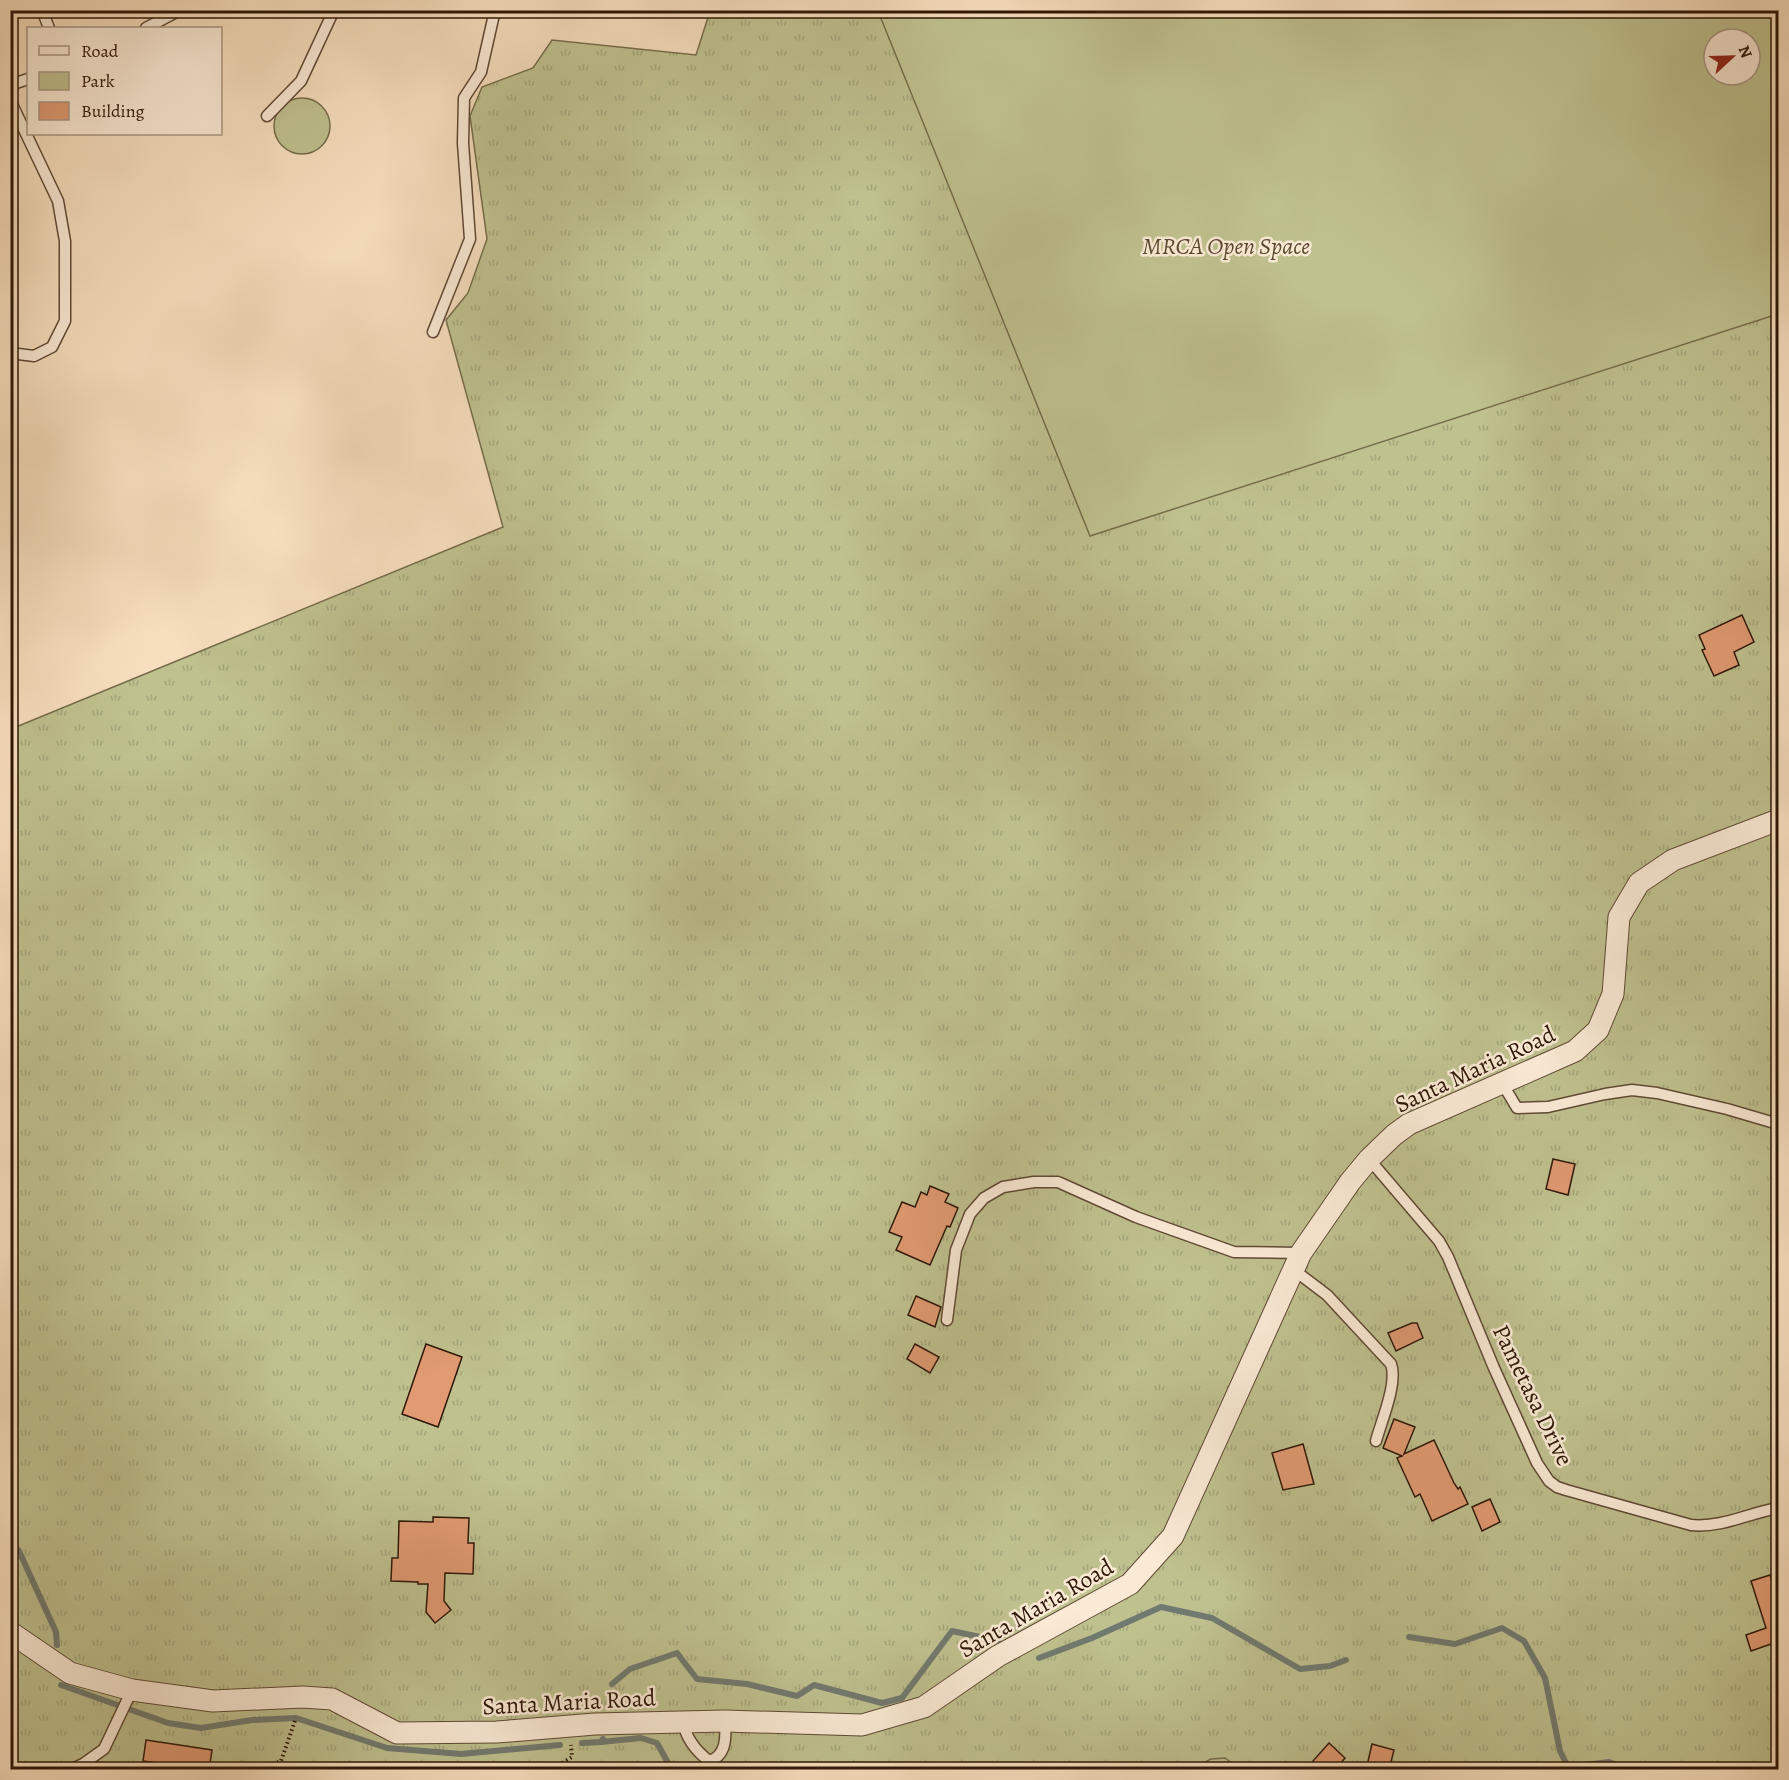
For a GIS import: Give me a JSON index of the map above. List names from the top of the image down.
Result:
{
  "streets": {
    "street": ["Santa Maria Road"],
    "lane": ["Pametasa Drive"]
  },
  "crossings": [
    ["Santa Maria Road", "Pametasa Drive"]
  ],
  "parks": ["MRCA Open Space"],
  "legend": ["Road", "Park", "Building"],
  "north": "right"
}
